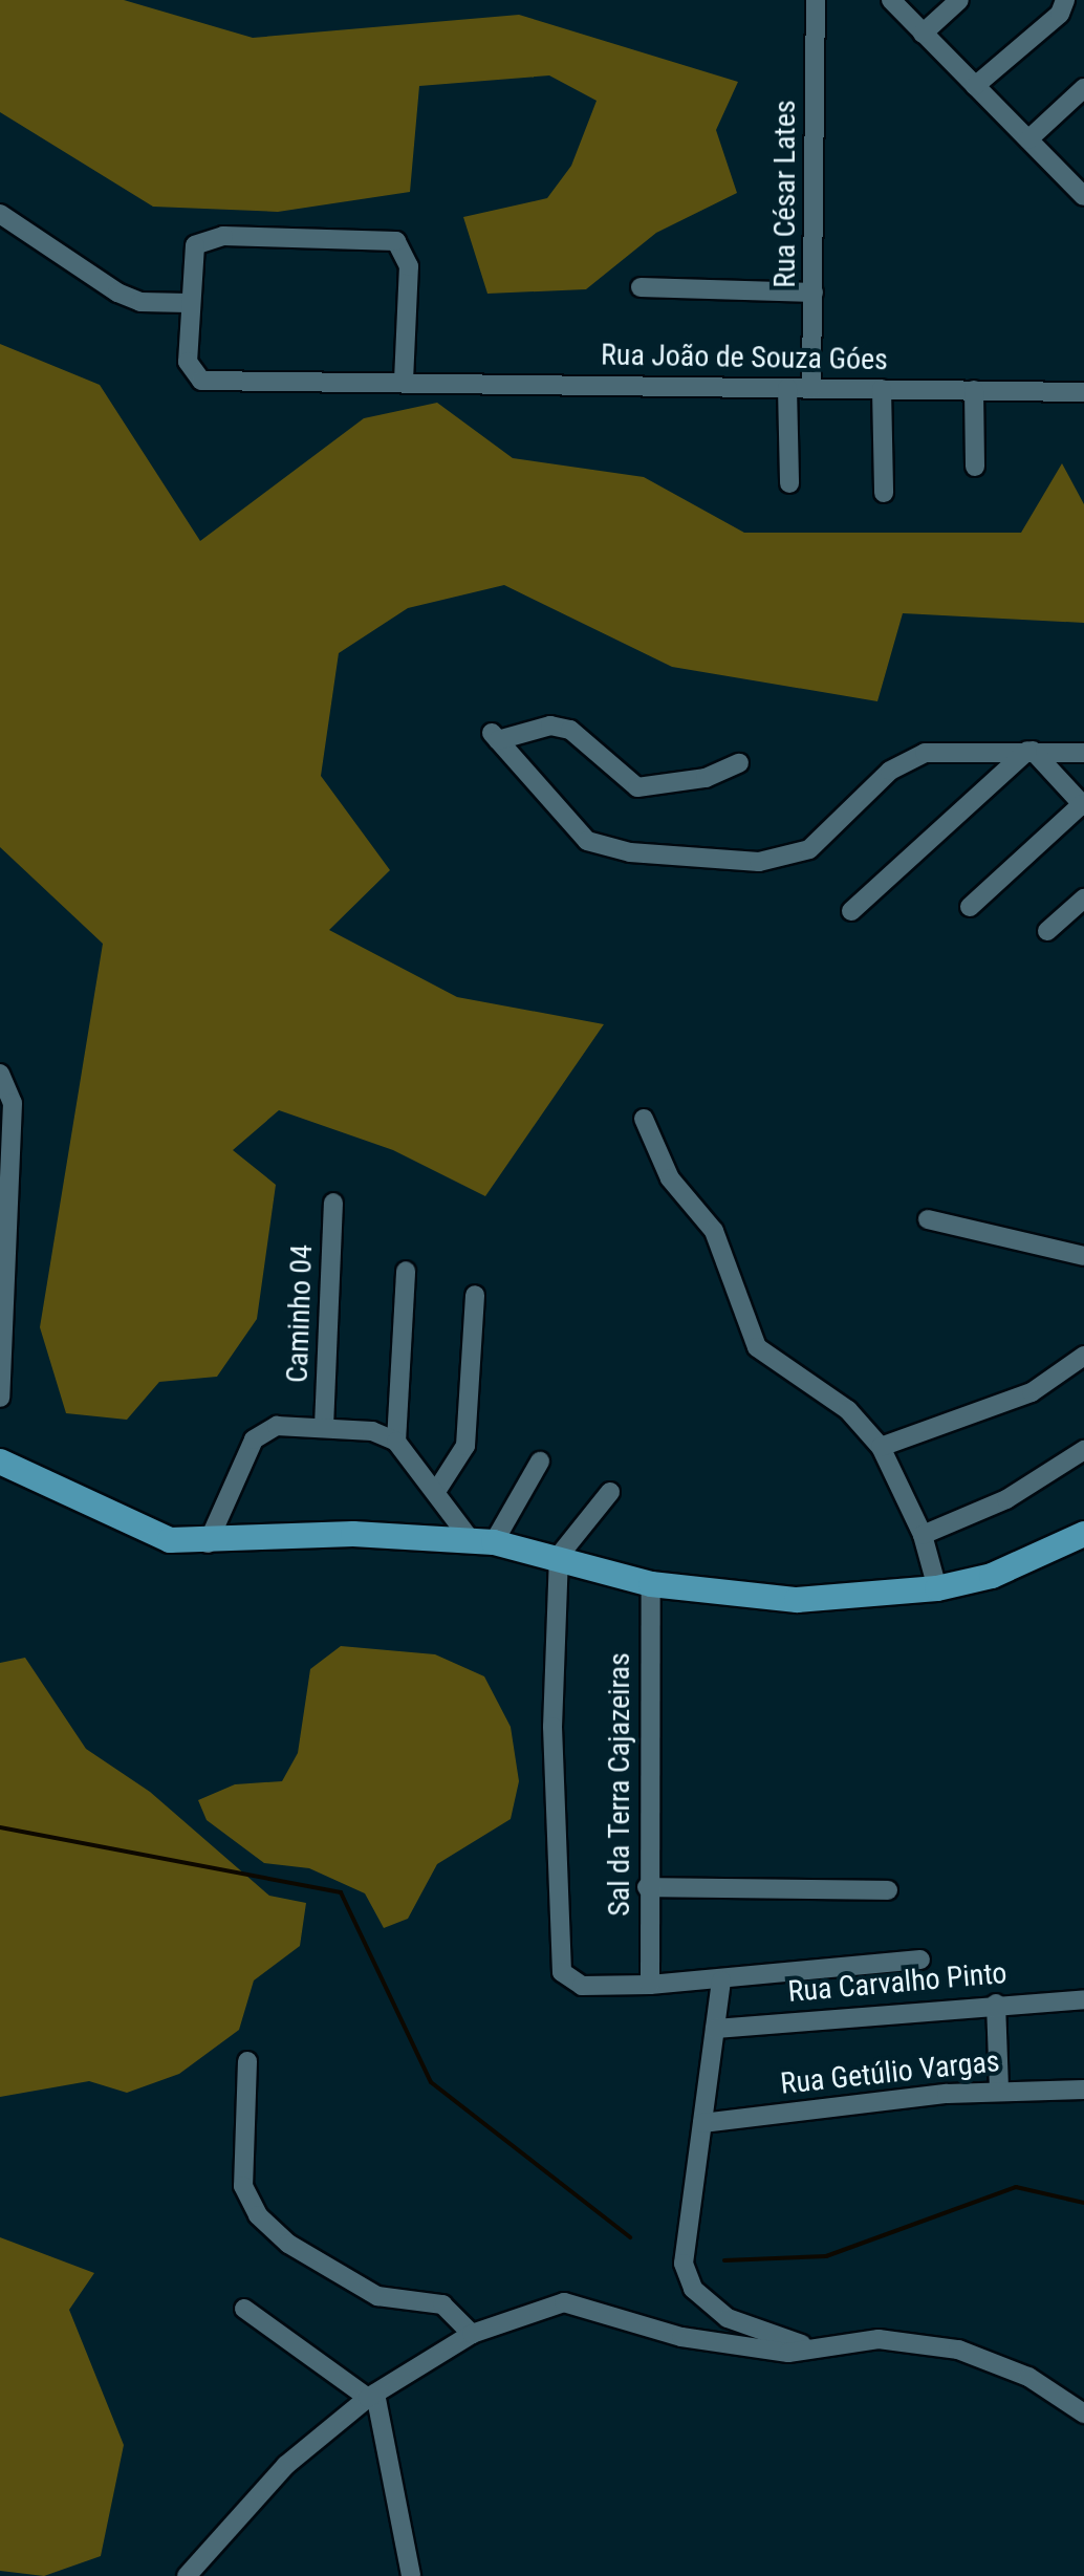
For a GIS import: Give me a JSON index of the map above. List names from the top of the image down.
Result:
{
  "streets": {
    "street": [
      "Rua César Lates",
      "Rua João de Souza Góes",
      "Caminho 04",
      "Sal da Terra Cajazeiras",
      "Rua Carvalho Pinto",
      "Rua Getúlio Vargas"
    ]
  },
  "crossings": [
    ["Rua César Lates", "Rua João de Souza Góes"]
  ]
}
